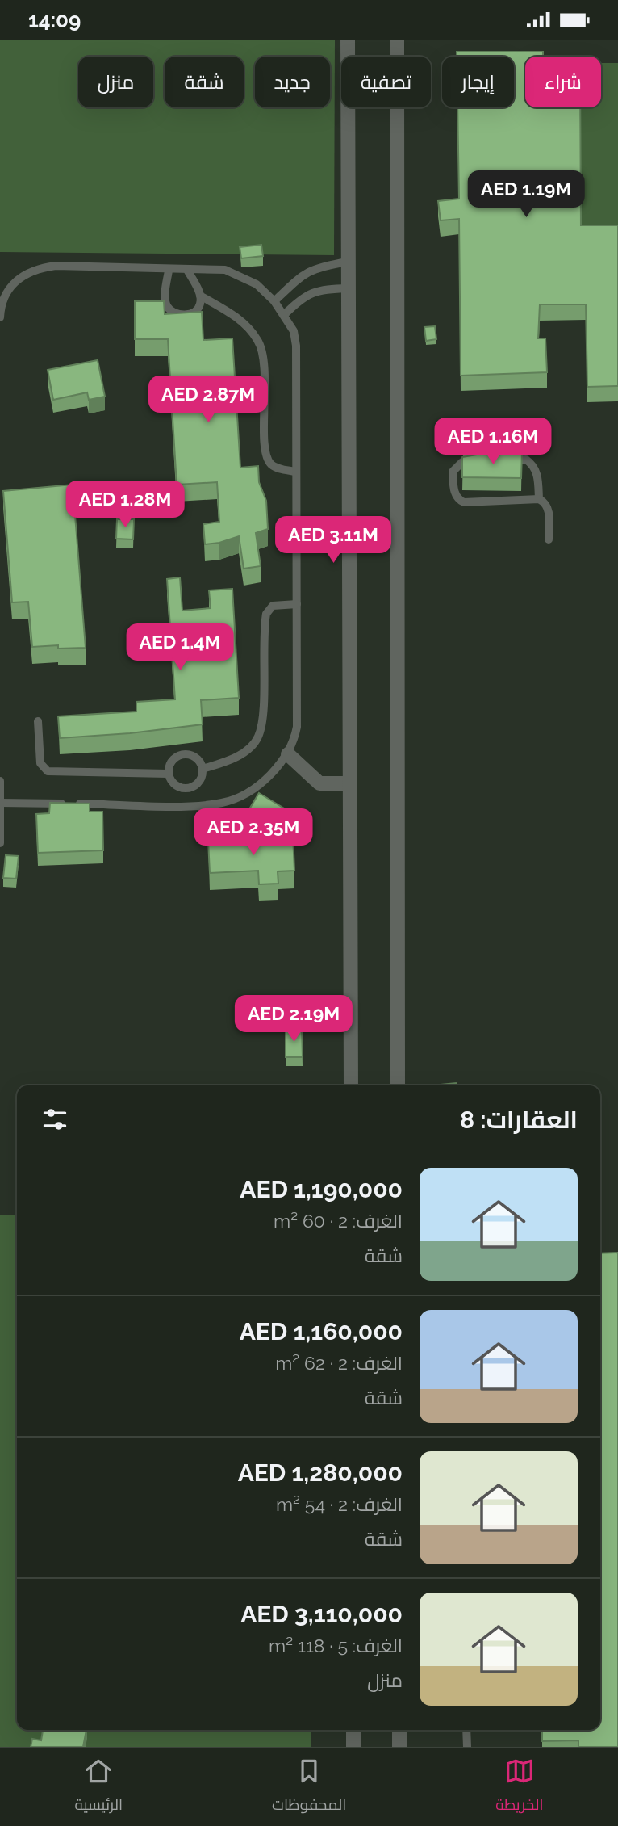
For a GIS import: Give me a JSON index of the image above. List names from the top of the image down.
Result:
{
  "page": {
    "status": "14:09",
    "chip": [
      "شراء",
      "إيجار",
      "تصفية",
      "جديد",
      "شقة",
      "منزل"
    ],
    "price": [
      "AED 1.19M",
      "AED 2.87M",
      "AED 1.16M",
      "AED 1.28M",
      "AED 3.11M",
      "AED 1.4M",
      "AED 2.35M",
      "AED 2.19M"
    ],
    "heading": "العقارات: 8",
    "list": [
      {
        "name": "AED 1,190,000",
        "note": "الغرف: 2 · 60 m² · شقة"
      },
      {
        "name": "AED 1,160,000",
        "note": "الغرف: 2 · 62 m² · شقة"
      },
      {
        "name": "AED 1,280,000",
        "note": "الغرف: 2 · 54 m² · شقة"
      },
      {
        "name": "AED 3,110,000",
        "note": "الغرف: 5 · 118 m² · منزل"
      }
    ],
    "tabs": ["الخريطة", "المحفوظات", "الرئيسية"]
  }
}
